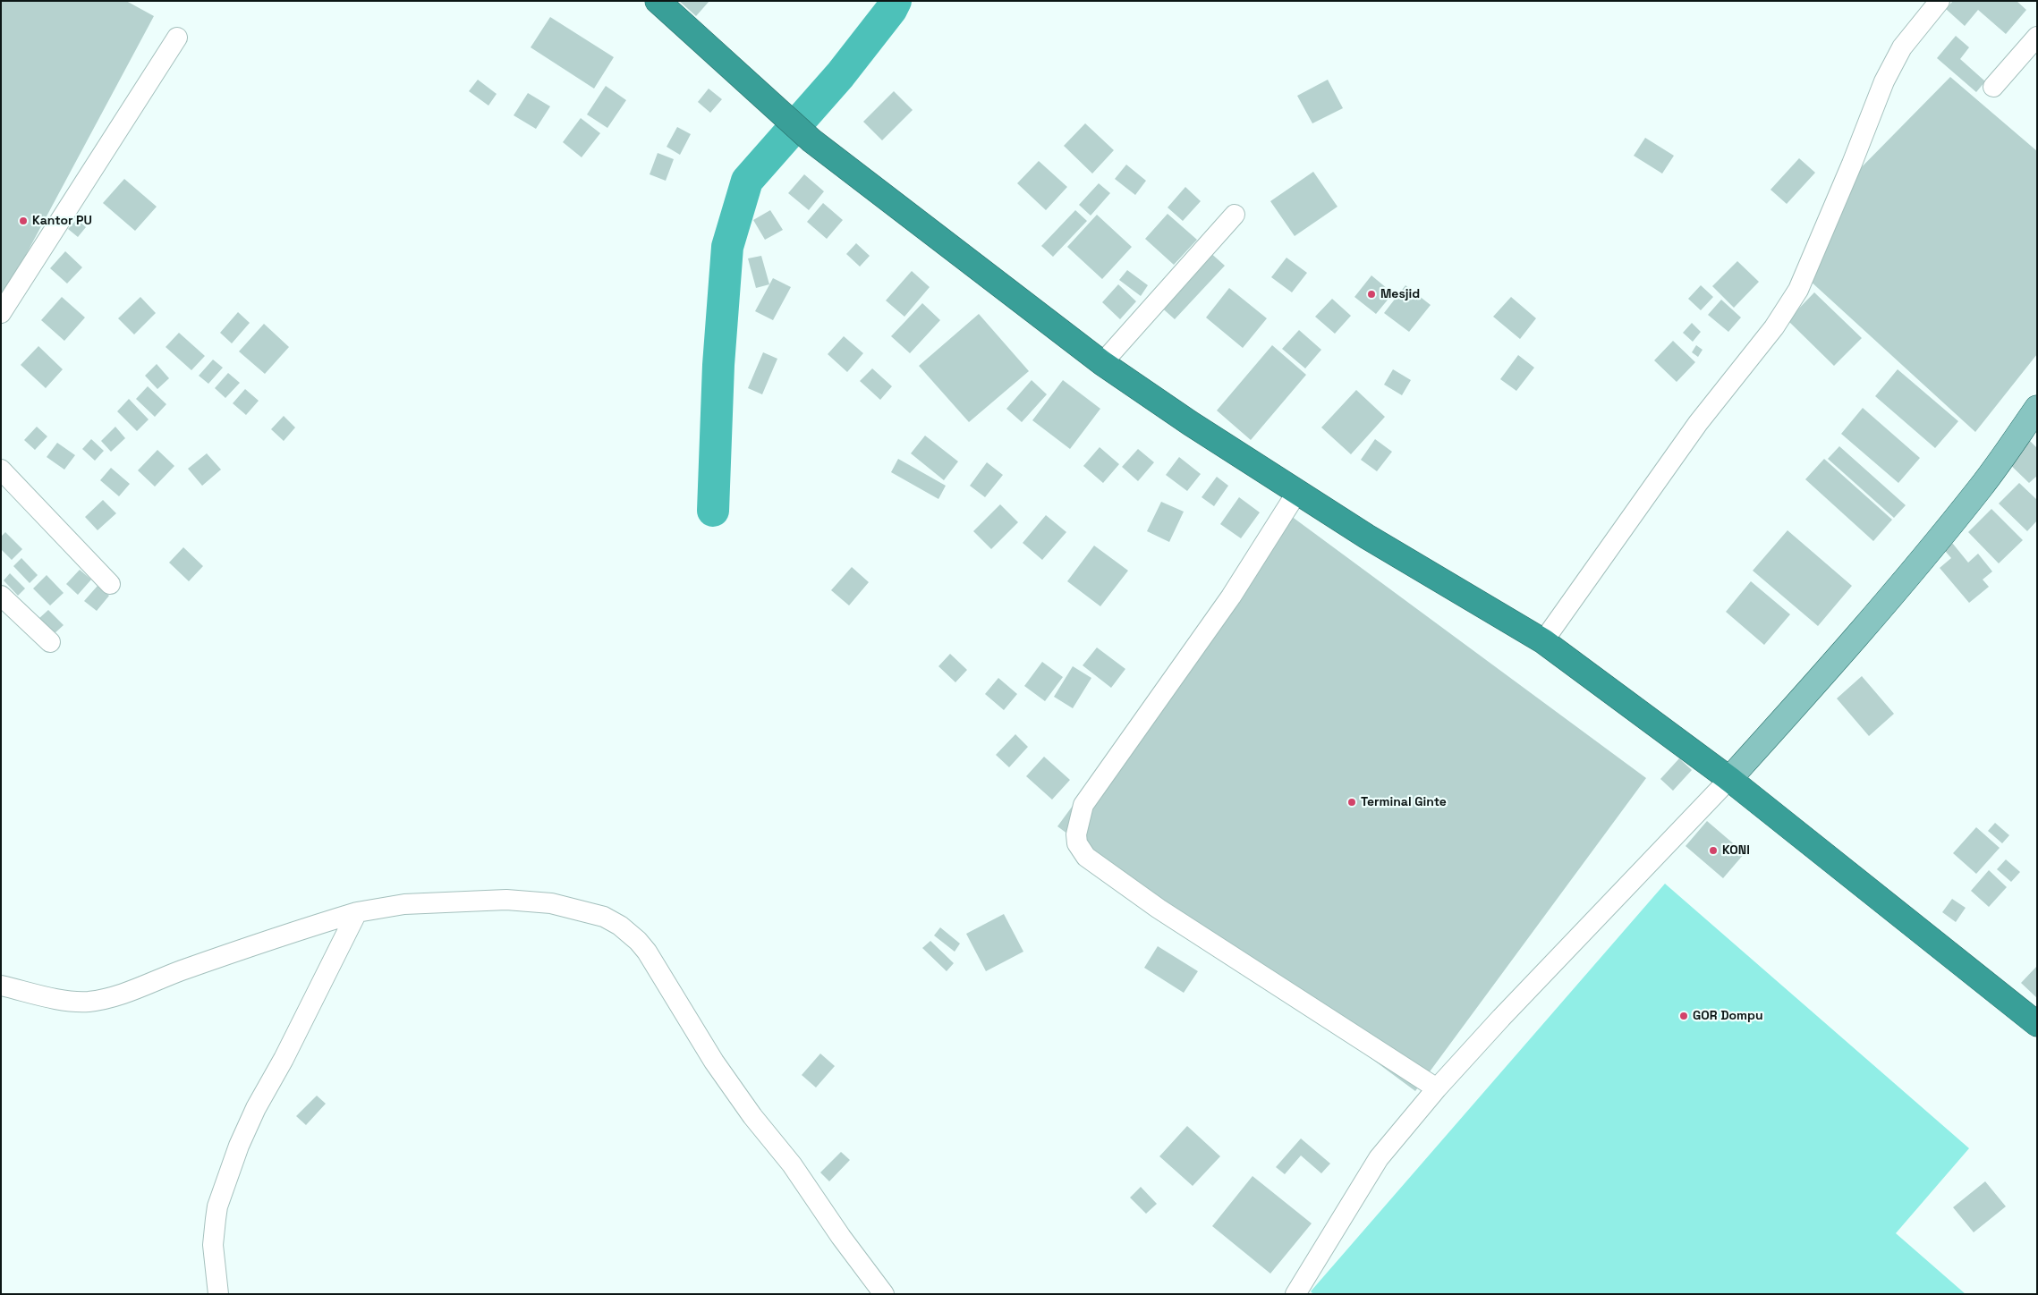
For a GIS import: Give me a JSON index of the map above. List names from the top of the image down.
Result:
{
  "places": [
    "Kantor PU",
    "Mesjid",
    "Terminal Ginte",
    "KONI",
    "GOR Dompu"
  ]
}
